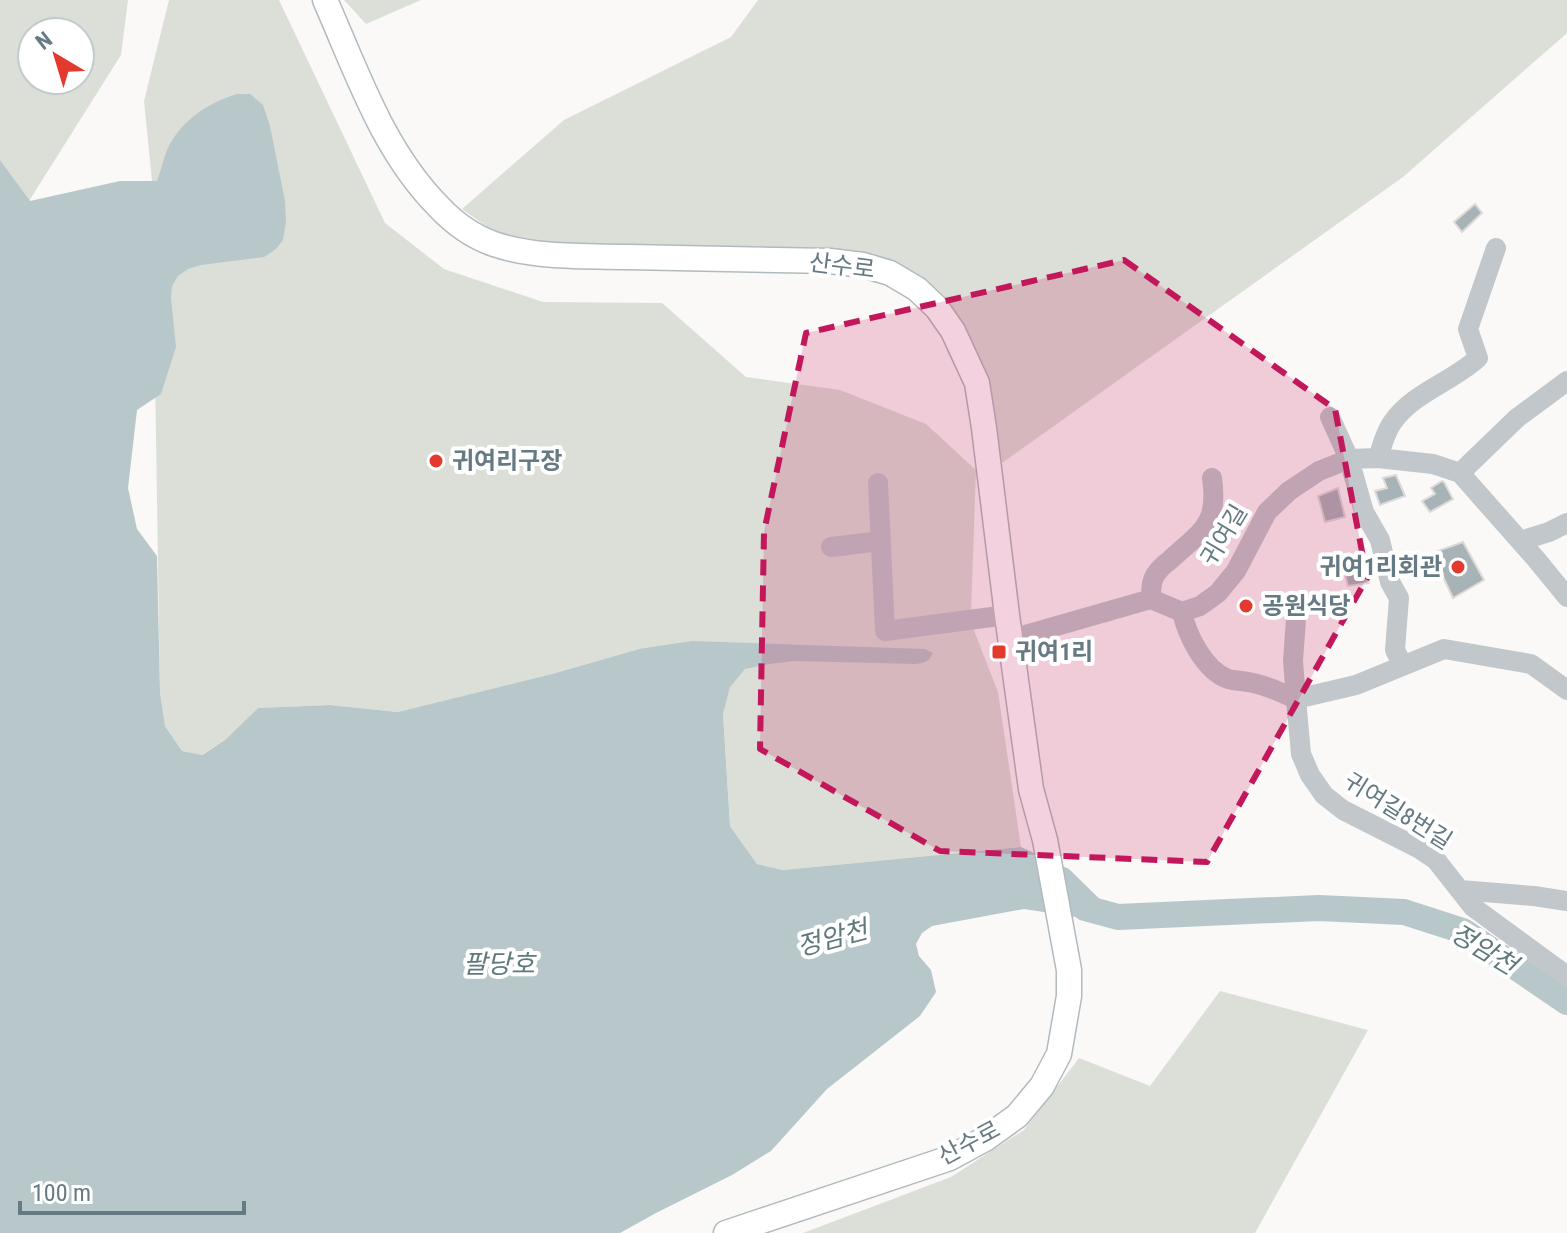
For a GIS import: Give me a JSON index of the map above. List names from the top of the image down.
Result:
{
  "streets": {
    "main road": ["산수로"],
    "street": ["귀여길", "귀여길8번길"]
  },
  "water": ["정암천", "팔당호"],
  "places": {
    "other": ["귀여리구장", "귀여1리회관", "공원식당"],
    "transit": ["귀여1리"]
  },
  "scale_bar": "100 m",
  "north": "top left"
}
